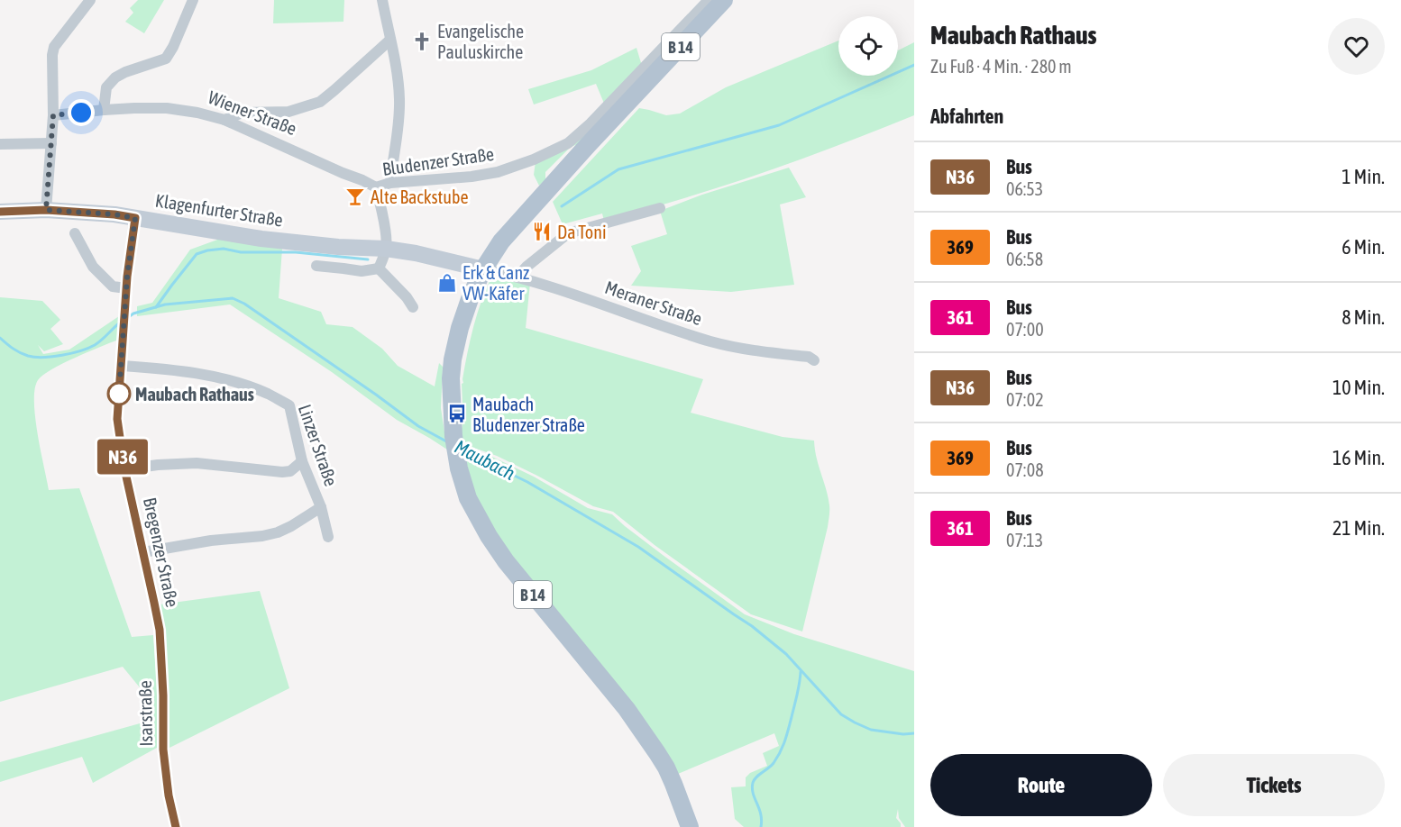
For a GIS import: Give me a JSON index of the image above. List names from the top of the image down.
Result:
{
  "streets": {
    "main road": ["B 14"],
    "street": [
      "Wiener Straße",
      "Bludenzer Straße",
      "Klagenfurter Straße",
      "Meraner Straße",
      "Linzer Straße",
      "Bregenzer Straße",
      "Isarstraße"
    ]
  },
  "crossings": [
    ["B 14", "Meraner Straße"],
    ["Wiener Straße", "Bludenzer Straße"],
    ["Klagenfurter Straße", "Bregenzer Straße"],
    ["Linzer Straße", "Bregenzer Straße"],
    ["Bregenzer Straße", "Isarstraße"]
  ],
  "water": ["Maubach"],
  "places": {
    "church": ["Evangelische Pauluskirche"],
    "bar": ["Alte Backstube"],
    "restaurant": ["Da Toni"],
    "shop": ["Erk & Canz VW-Käfer"],
    "other": ["Maubach Rathaus"],
    "bus stop": ["Maubach Bludenzer Straße"]
  },
  "lines": ["bus line N36"],
  "page": {
    "on_map": "N36",
    "heading": [
      ["Maubach Rathaus", "Zu Fuß · 4 Min. · 280 m"],
      "Abfahrten"
    ],
    "list": [
      {
        "mark": "N36",
        "name": "Bus",
        "note": "06:53",
        "value": "1 Min."
      },
      {
        "mark": "369",
        "name": "Bus",
        "note": "06:58",
        "value": "6 Min."
      },
      {
        "mark": "361",
        "name": "Bus",
        "note": "07:00",
        "value": "8 Min."
      },
      {
        "mark": "N36",
        "name": "Bus",
        "note": "07:02",
        "value": "10 Min."
      },
      {
        "mark": "369",
        "name": "Bus",
        "note": "07:08",
        "value": "16 Min."
      },
      {
        "mark": "361",
        "name": "Bus",
        "note": "07:13",
        "value": "21 Min."
      }
    ],
    "buttons": ["Route", "Tickets"]
  }
}
